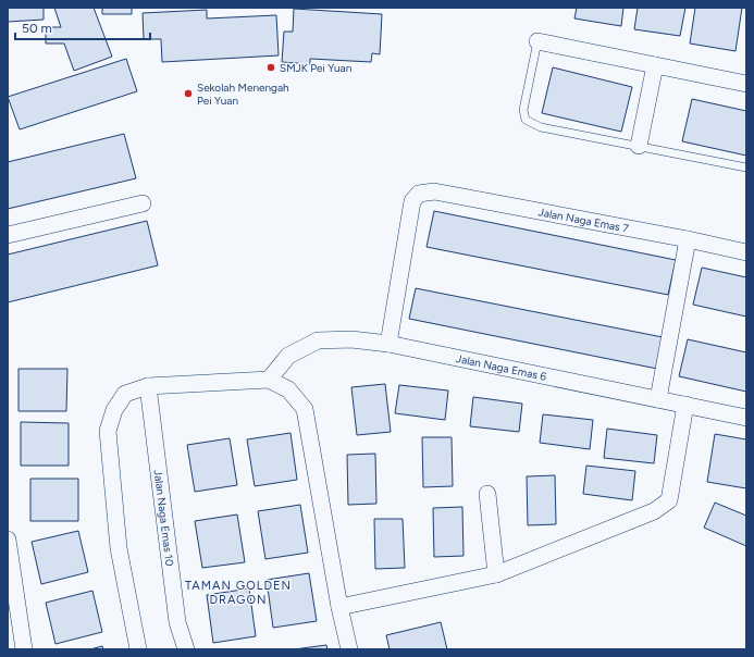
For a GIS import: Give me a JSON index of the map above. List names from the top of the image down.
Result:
{
  "streets": {
    "street": ["Jalan Naga Emas 7", "Jalan Naga Emas 6", "Jalan Naga Emas 10"]
  },
  "crossings": [
    ["Jalan Naga Emas 7", "Jalan Naga Emas 6"]
  ],
  "districts": ["TAMAN GOLDEN DRAGON"],
  "places": ["SMJK Pei Yuan", "Sekolah Menengah Pei Yuan"],
  "scale_bar": "50 m"
}
